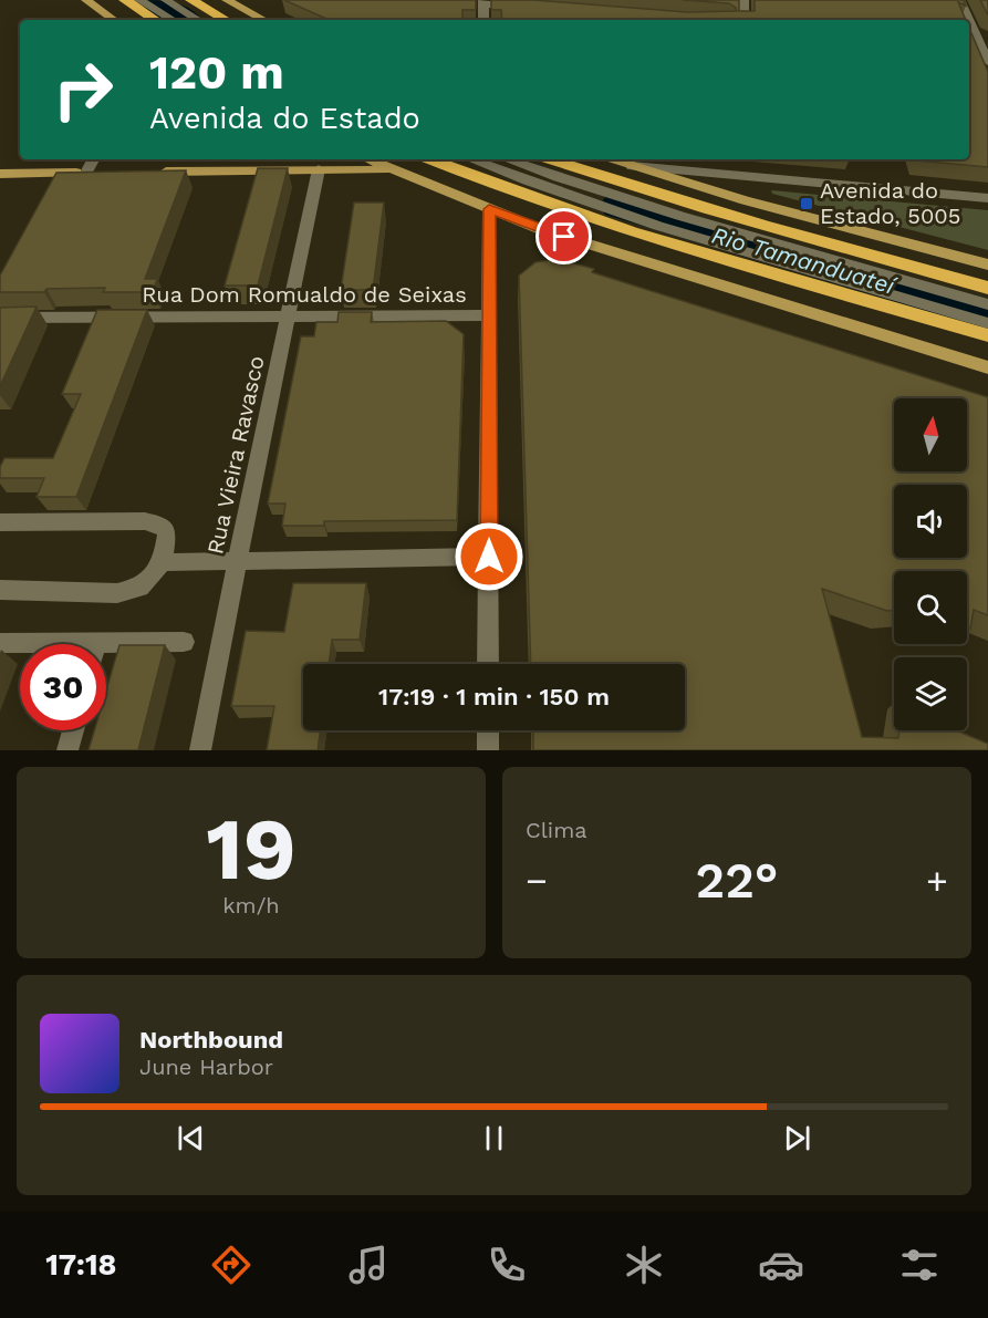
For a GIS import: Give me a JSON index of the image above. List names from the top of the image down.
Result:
{
  "streets": {
    "street": ["Rua Dom Romualdo de Seixas", "Rua Vieira Ravasco"]
  },
  "crossings": [
    ["Rua Dom Romualdo de Seixas", "Rua Vieira Ravasco"]
  ],
  "water": ["Rio Tamanduateí"],
  "places": {
    "transit": ["Avenida do Estado, 5005"]
  },
  "north": "top",
  "page": {
    "turn": ["120 m", "Avenida do Estado"],
    "limit": "30",
    "trip": "17:19 · 1 min · 150 m",
    "tile": [
      ["19", "km/h"],
      "Clima"
    ],
    "heat": ["−", "22°", "+"],
    "song": ["Northbound", "June Harbor"],
    "tabs": "17:18"
  }
}
